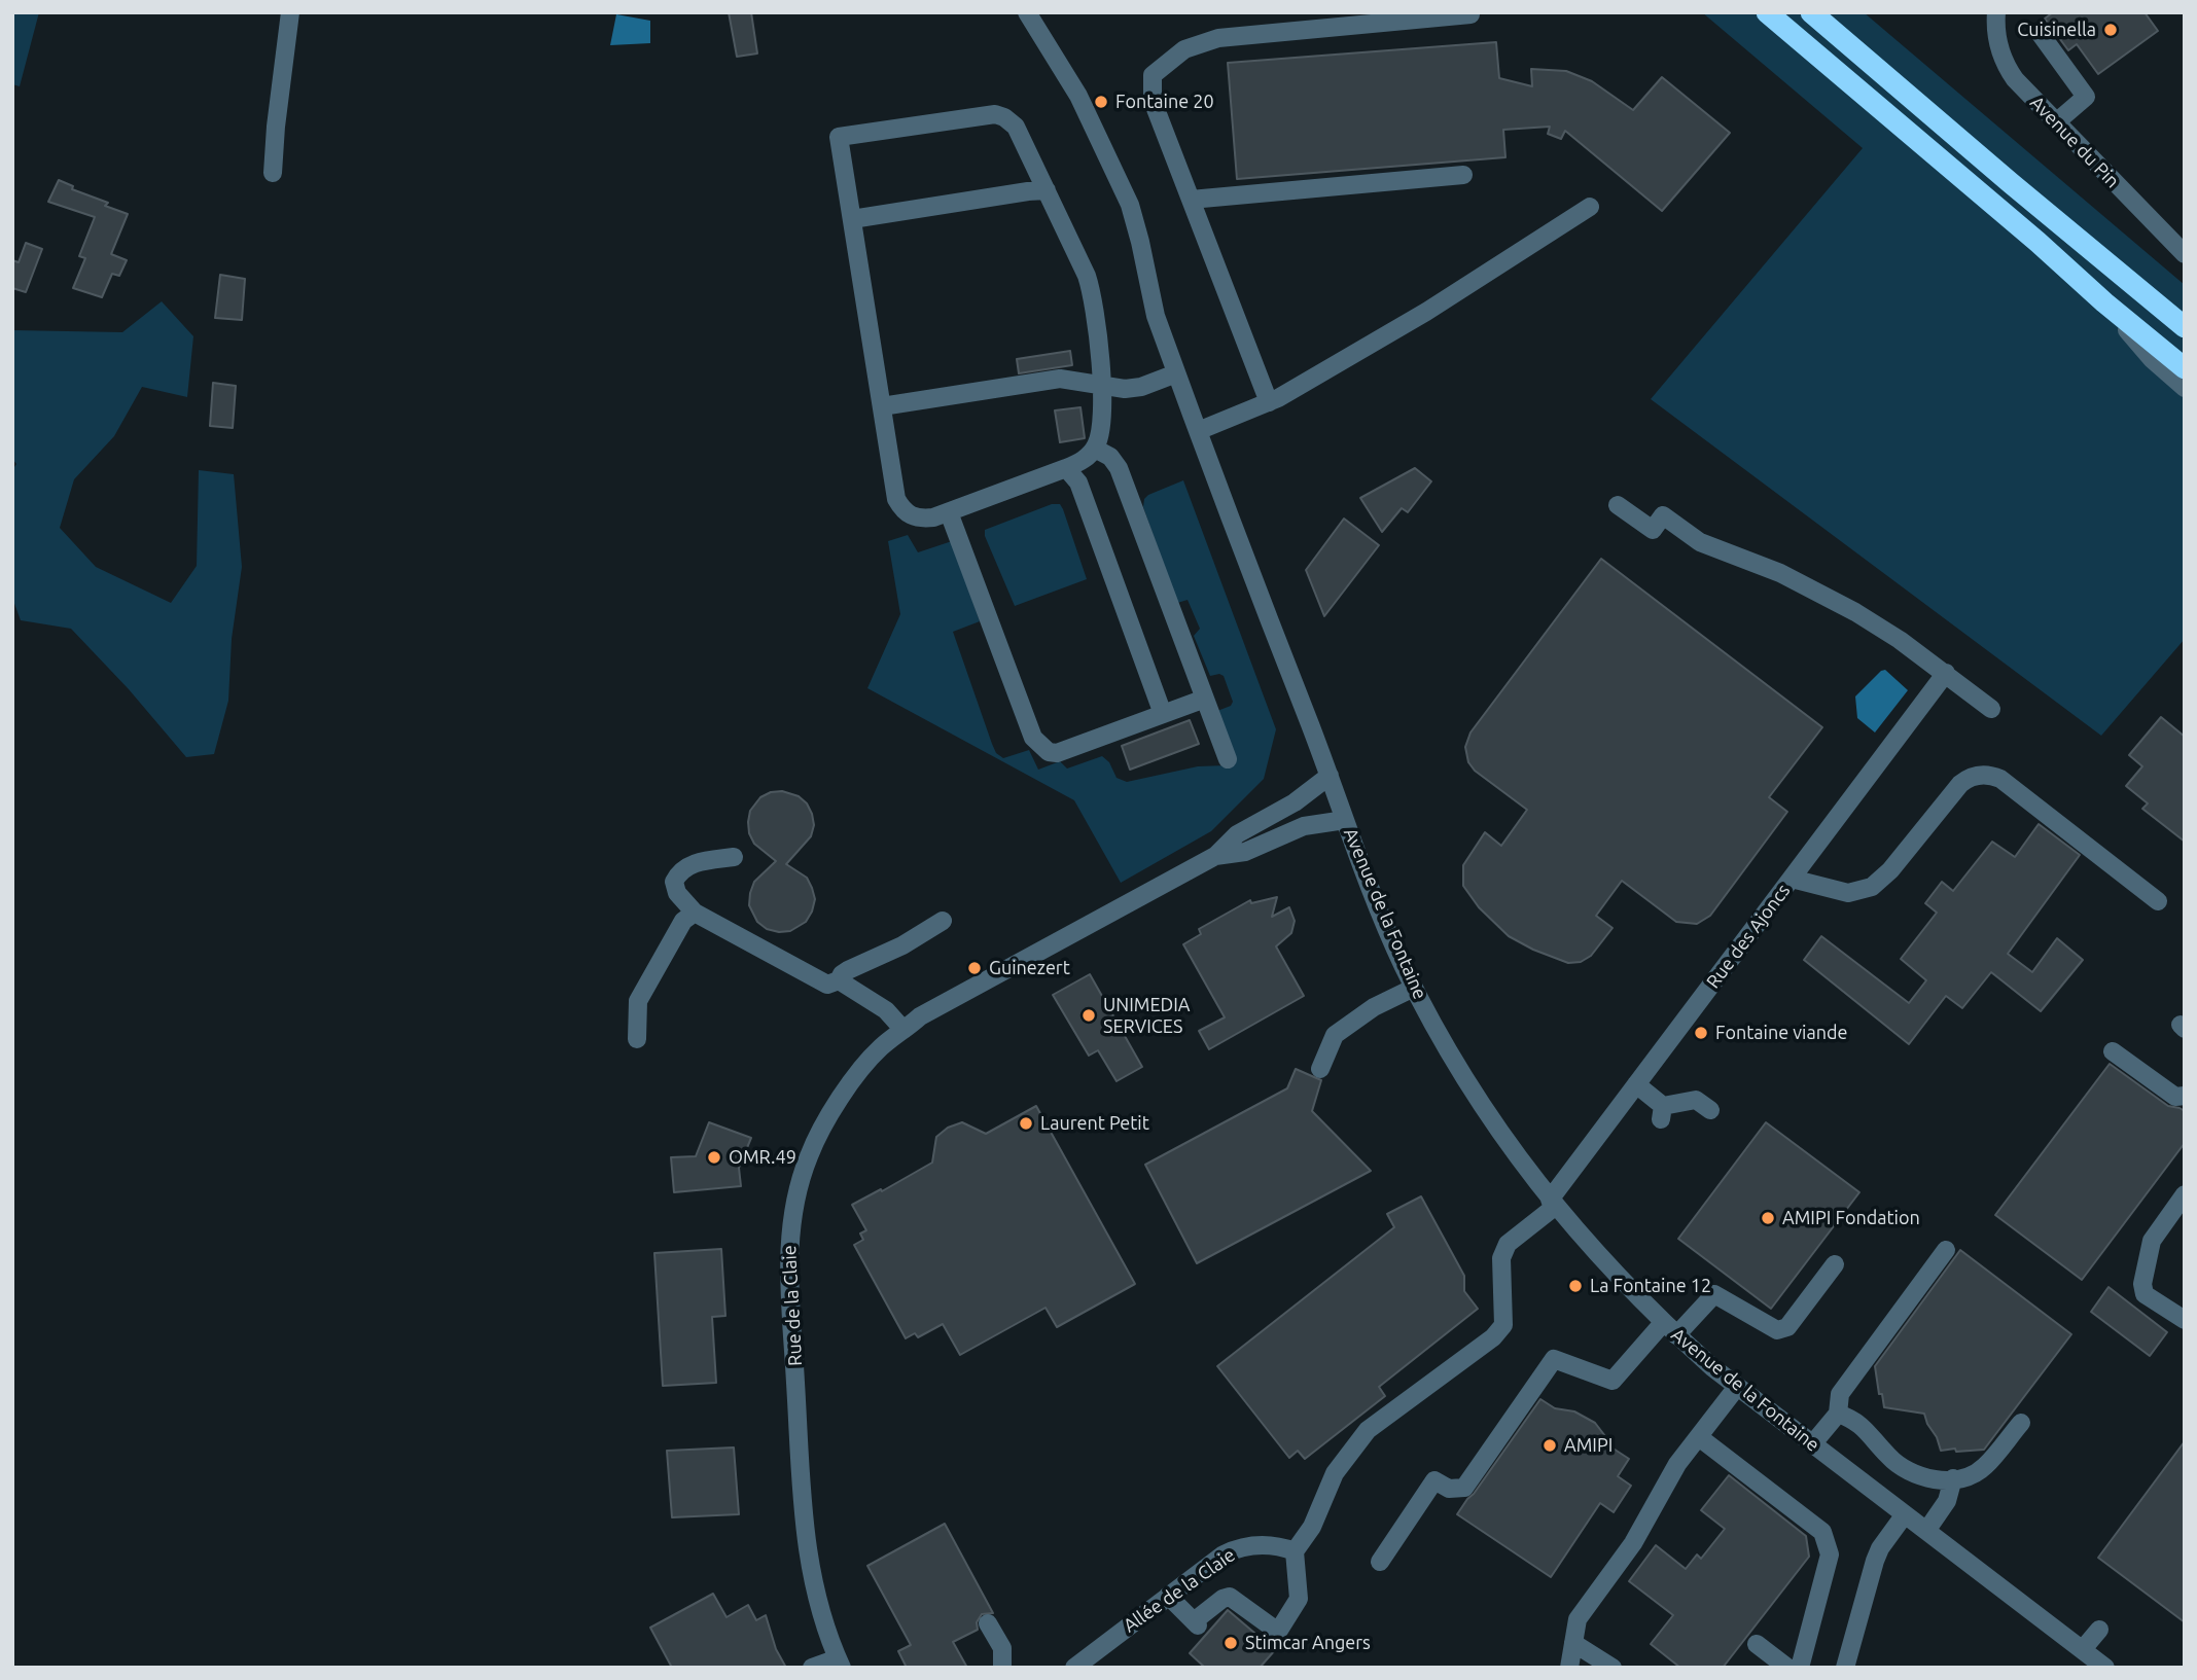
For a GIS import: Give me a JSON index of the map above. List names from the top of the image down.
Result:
{
  "streets": {
    "street": [
      "Avenue du Pin",
      "Avenue de la Fontaine",
      "Rue des Ajoncs",
      "Rue de la Claie",
      "Allée de la Claie"
    ]
  },
  "crossings": [
    ["Avenue de la Fontaine", "Rue des Ajoncs"],
    ["Avenue de la Fontaine", "Rue de la Claie"],
    ["Rue des Ajoncs", "Allée de la Claie"]
  ],
  "places": [
    "Cuisinella",
    "Fontaine 20",
    "Guinezert",
    "UNIMEDIA SERVICES",
    "Fontaine viande",
    "Laurent Petit",
    "OMR.49",
    "AMIPI Fondation",
    "La Fontaine 12",
    "AMIPI",
    "Stimcar Angers"
  ]
}
